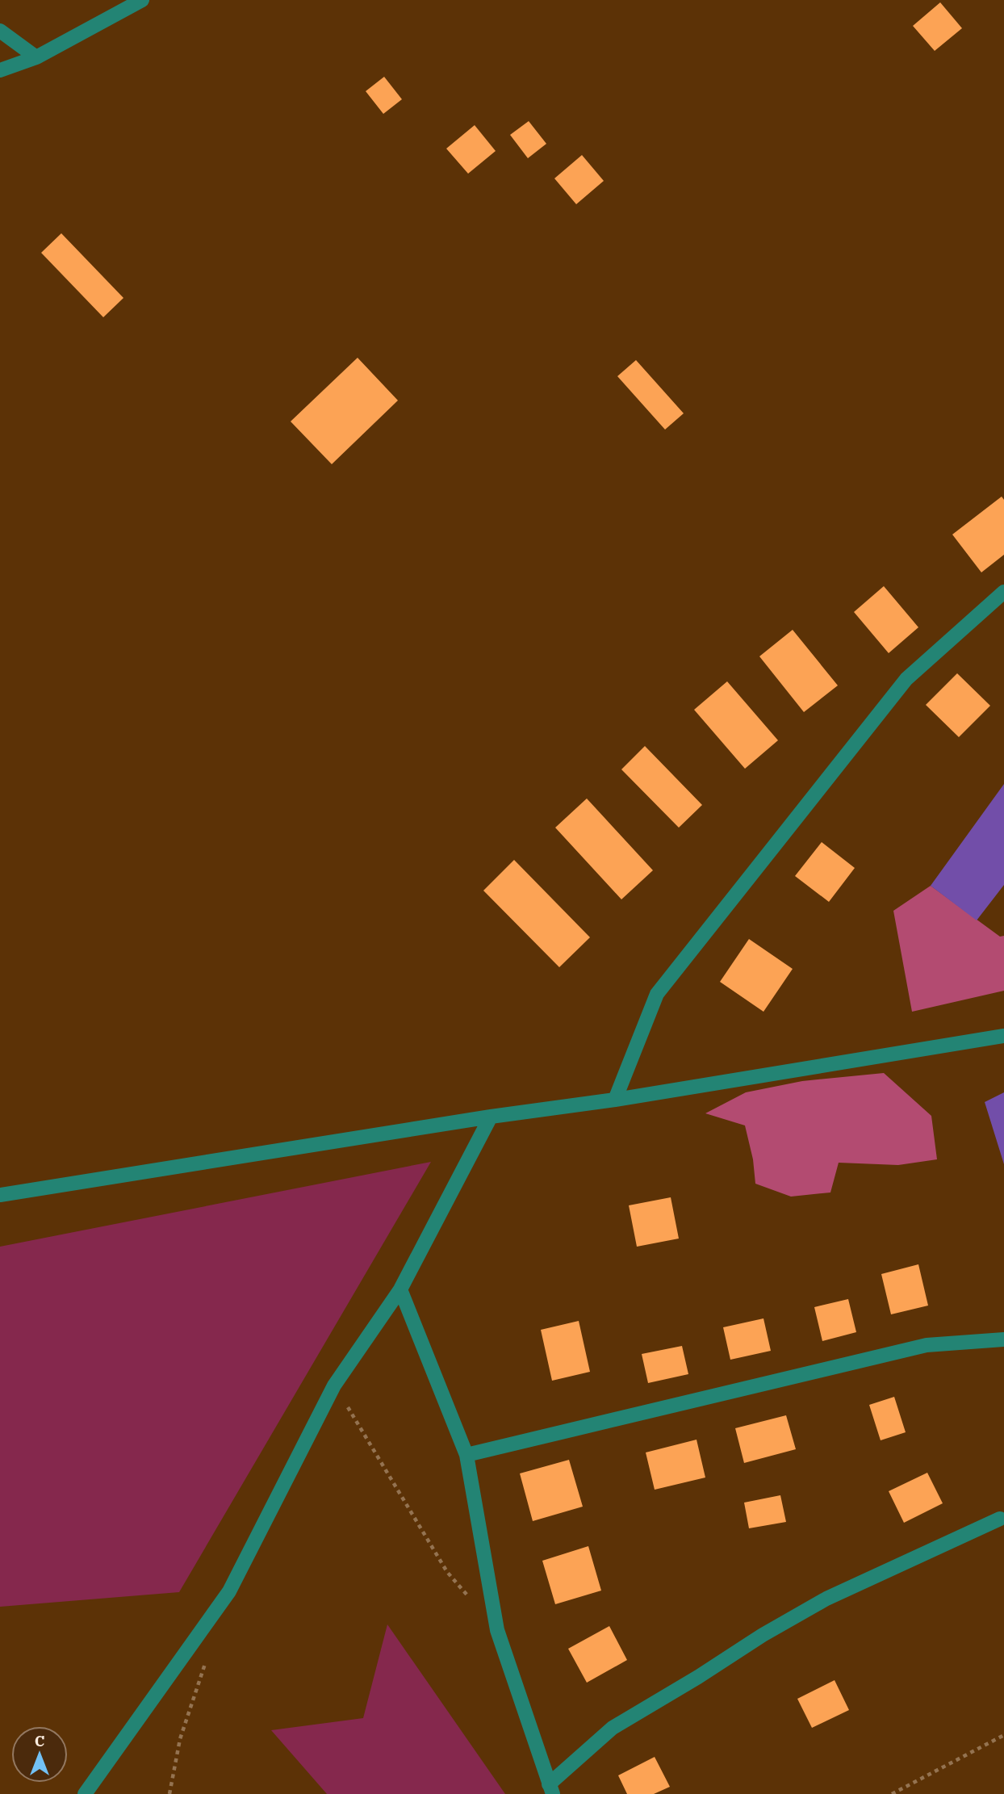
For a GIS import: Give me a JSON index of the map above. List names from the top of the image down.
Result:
{
  "north": "top"
}
